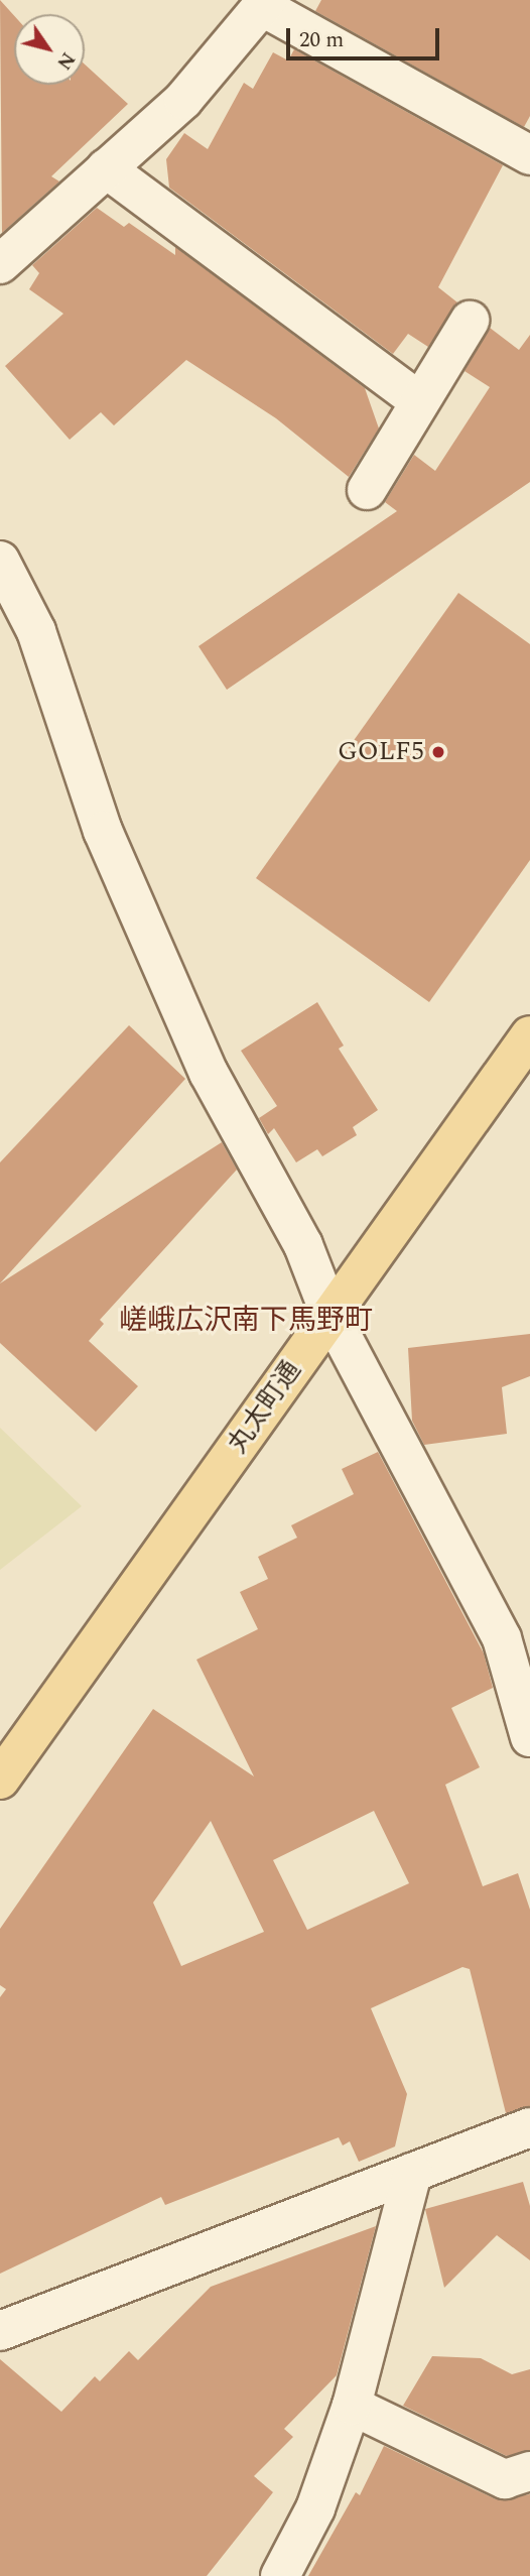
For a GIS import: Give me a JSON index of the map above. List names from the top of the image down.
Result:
{
  "streets": {
    "main road": ["丸太町通"]
  },
  "districts": ["嵯峨広沢南下馬野町"],
  "places": ["GOLF5"],
  "scale_bar": "20 m",
  "north": "bottom right"
}
